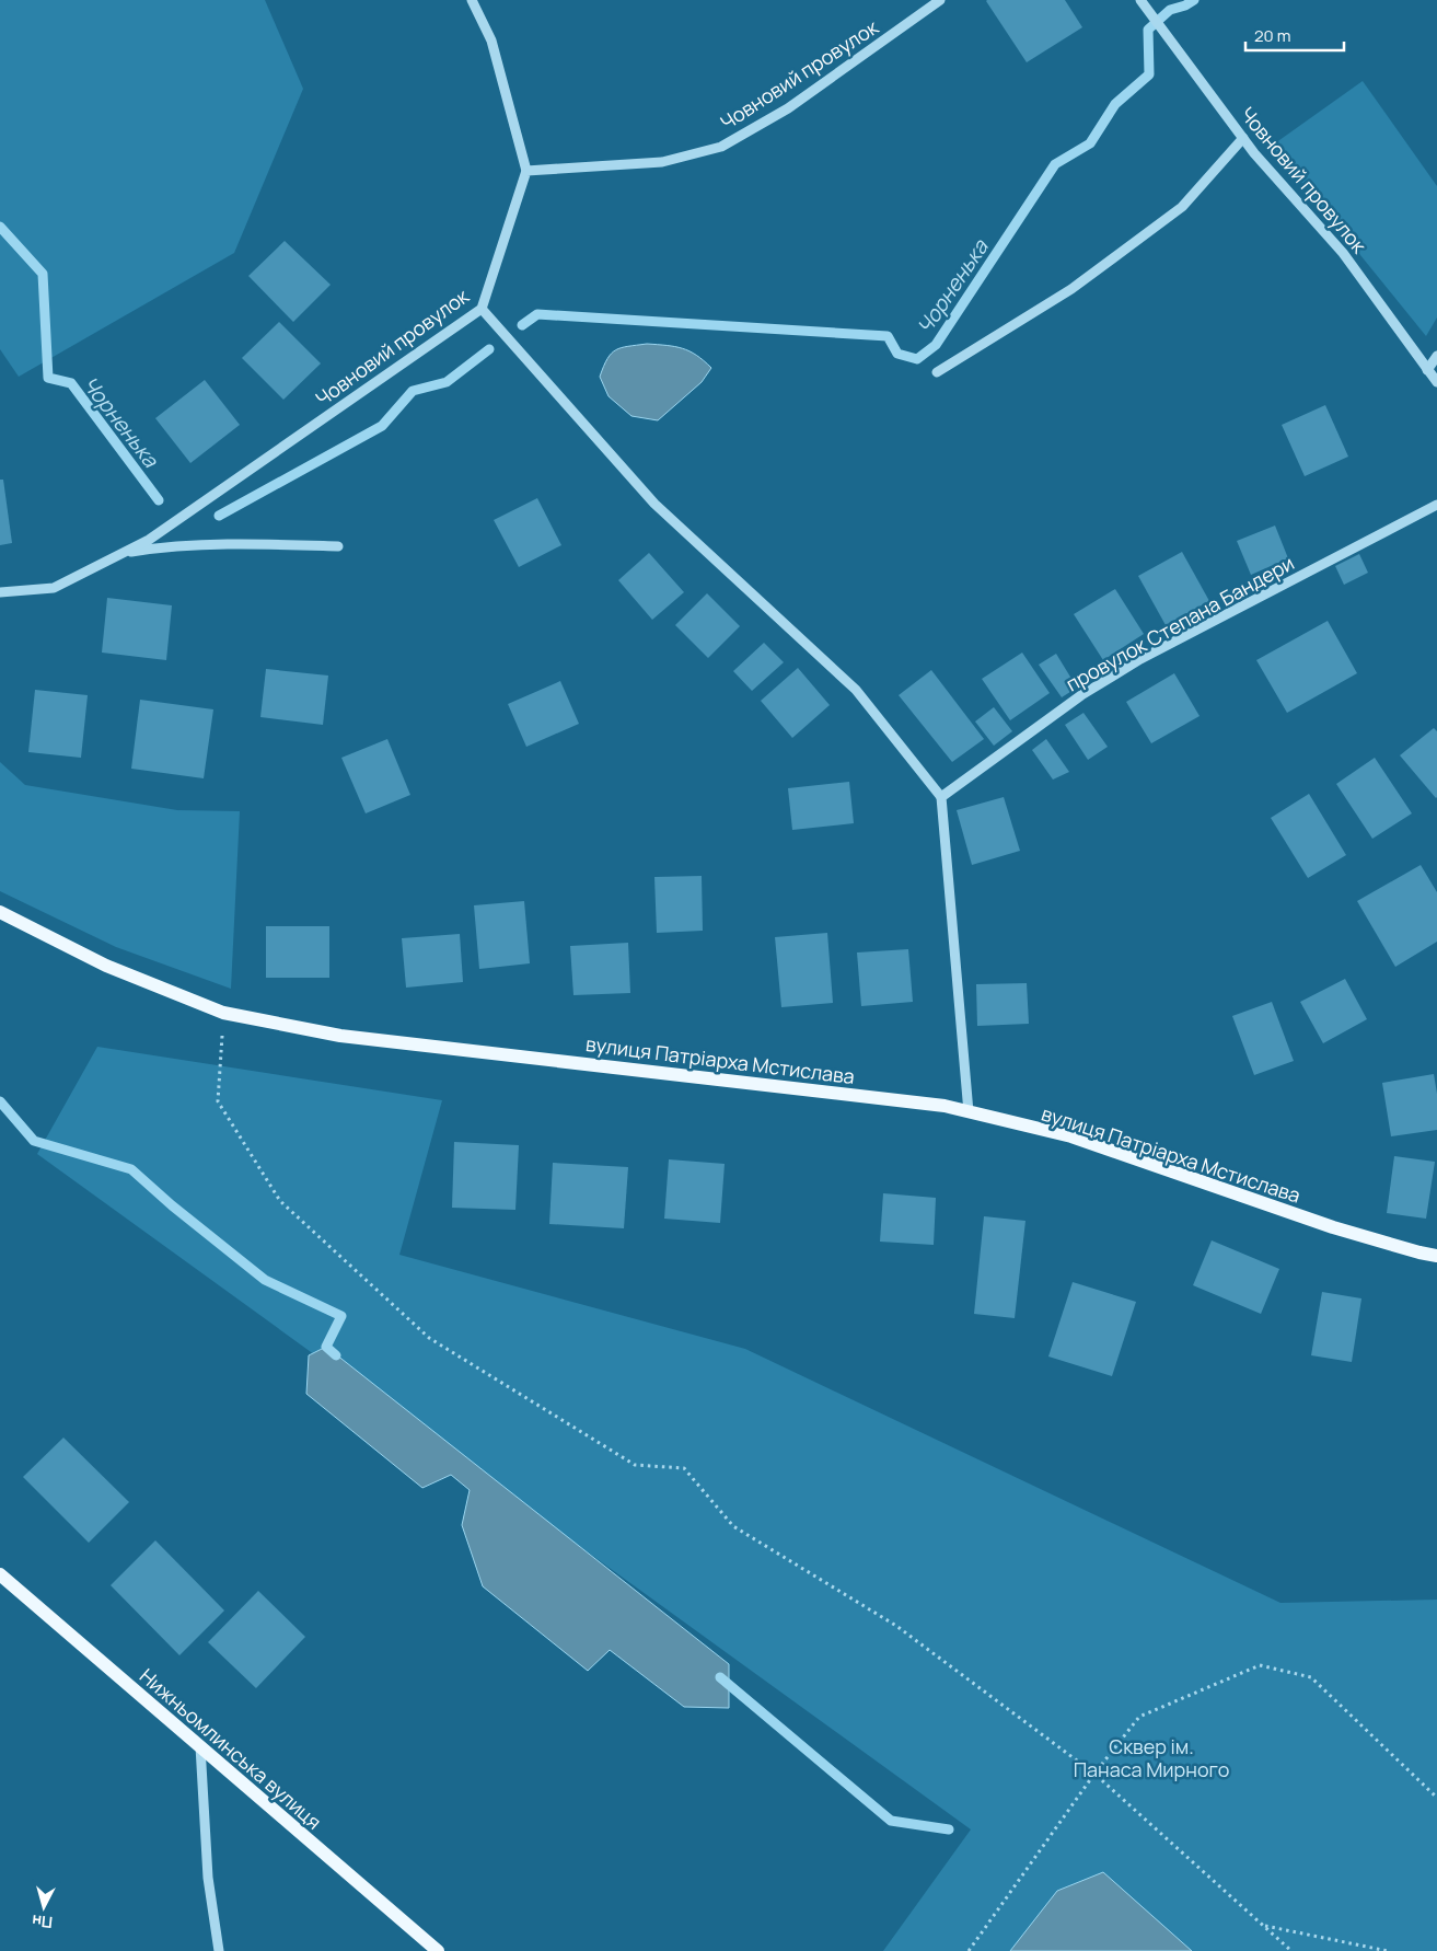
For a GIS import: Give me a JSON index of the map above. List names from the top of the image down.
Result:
{
  "streets": {
    "main road": ["вулиця Патріарха Мстислава", "Нижньомлинська вулиця"],
    "street": ["Човновий провулок", "провулок Степана Бандери"]
  },
  "water": ["Чорненька"],
  "parks": ["Сквер ім. Панаса Мирного"],
  "scale_bar": "20 m",
  "north": "bottom"
}
